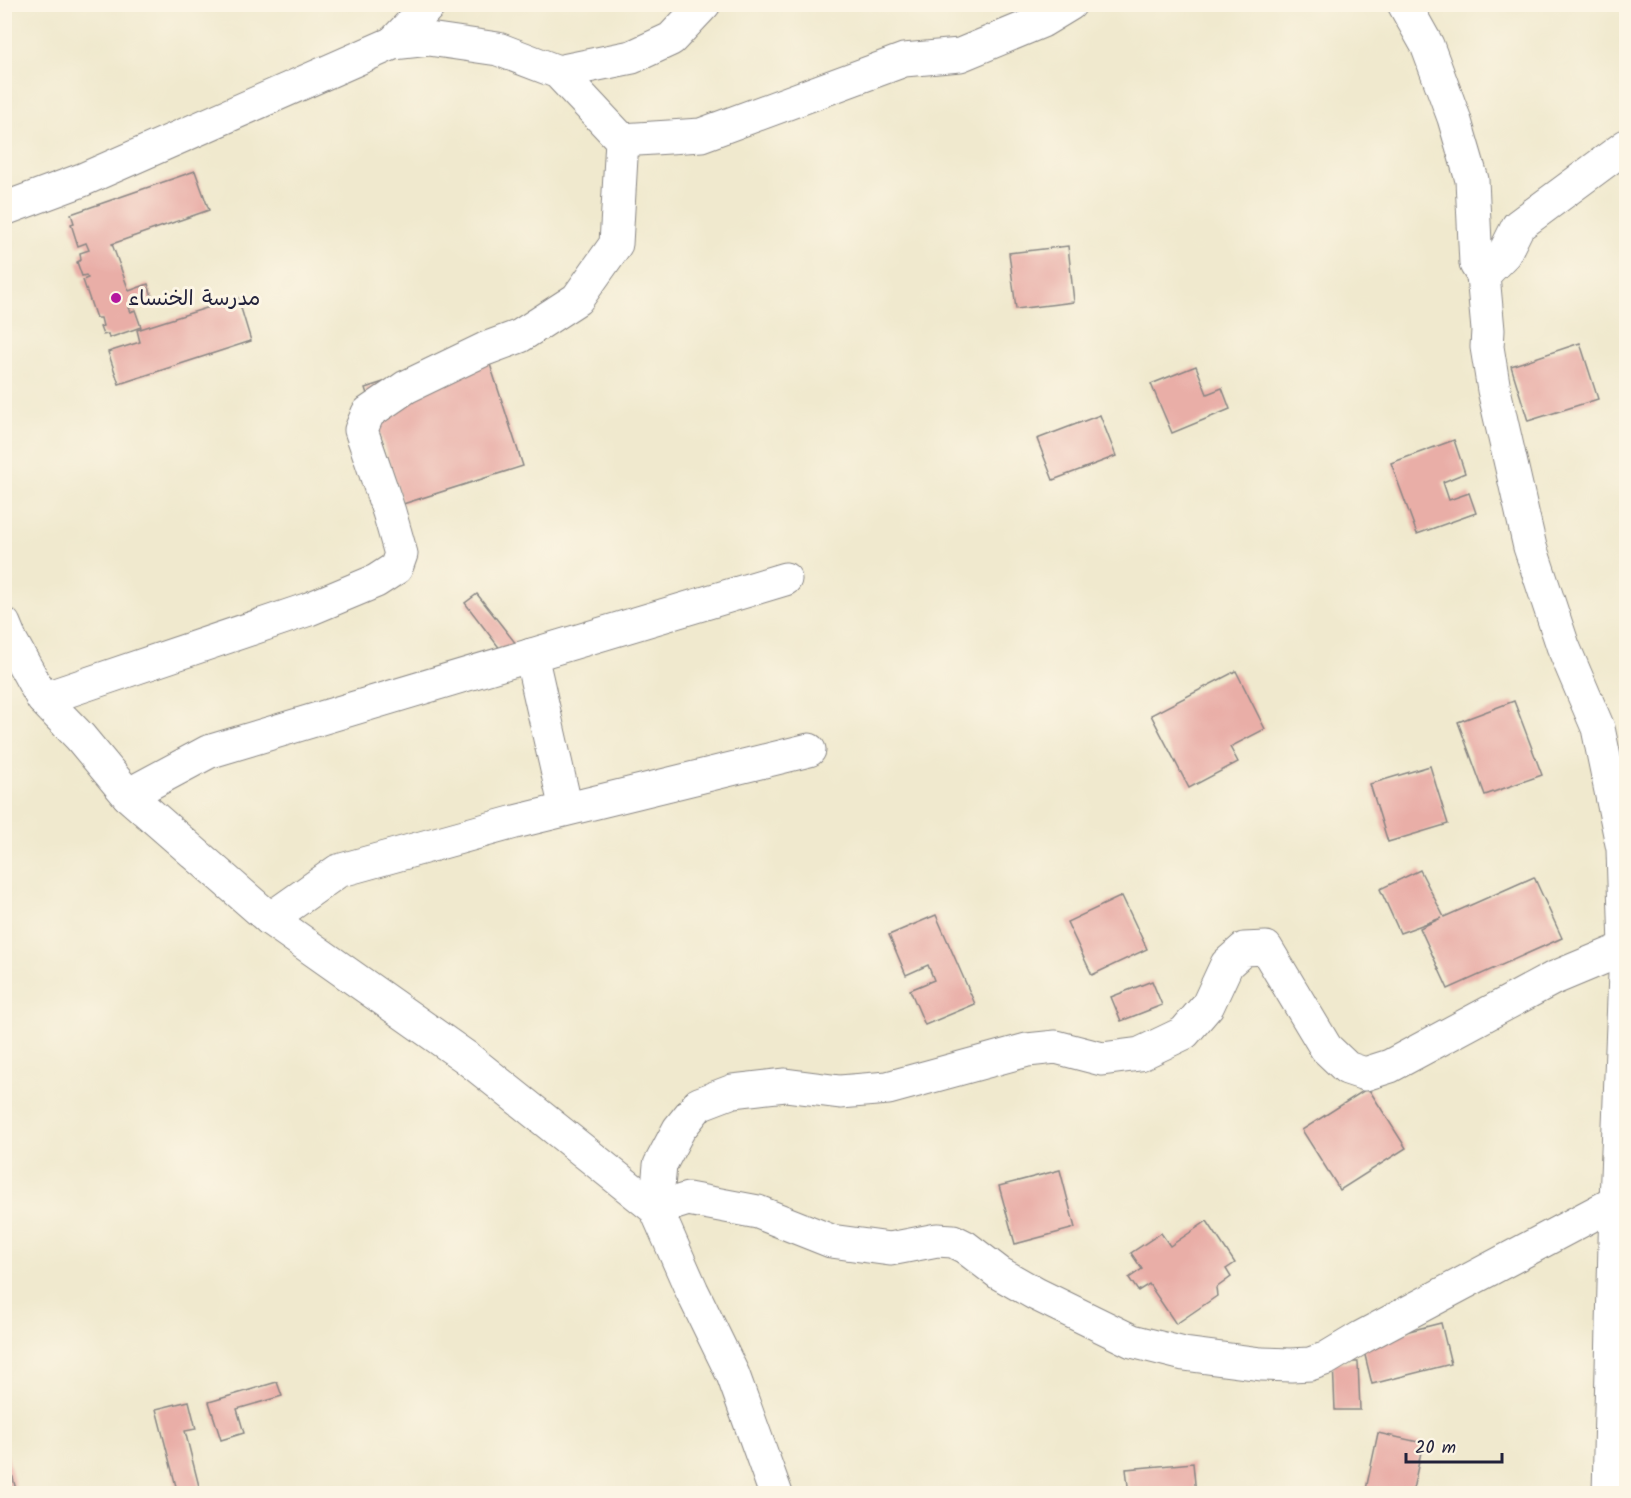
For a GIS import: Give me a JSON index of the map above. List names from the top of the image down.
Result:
{
  "places": ["مدرسة الخنساء"],
  "scale_bar": "20 m"
}
